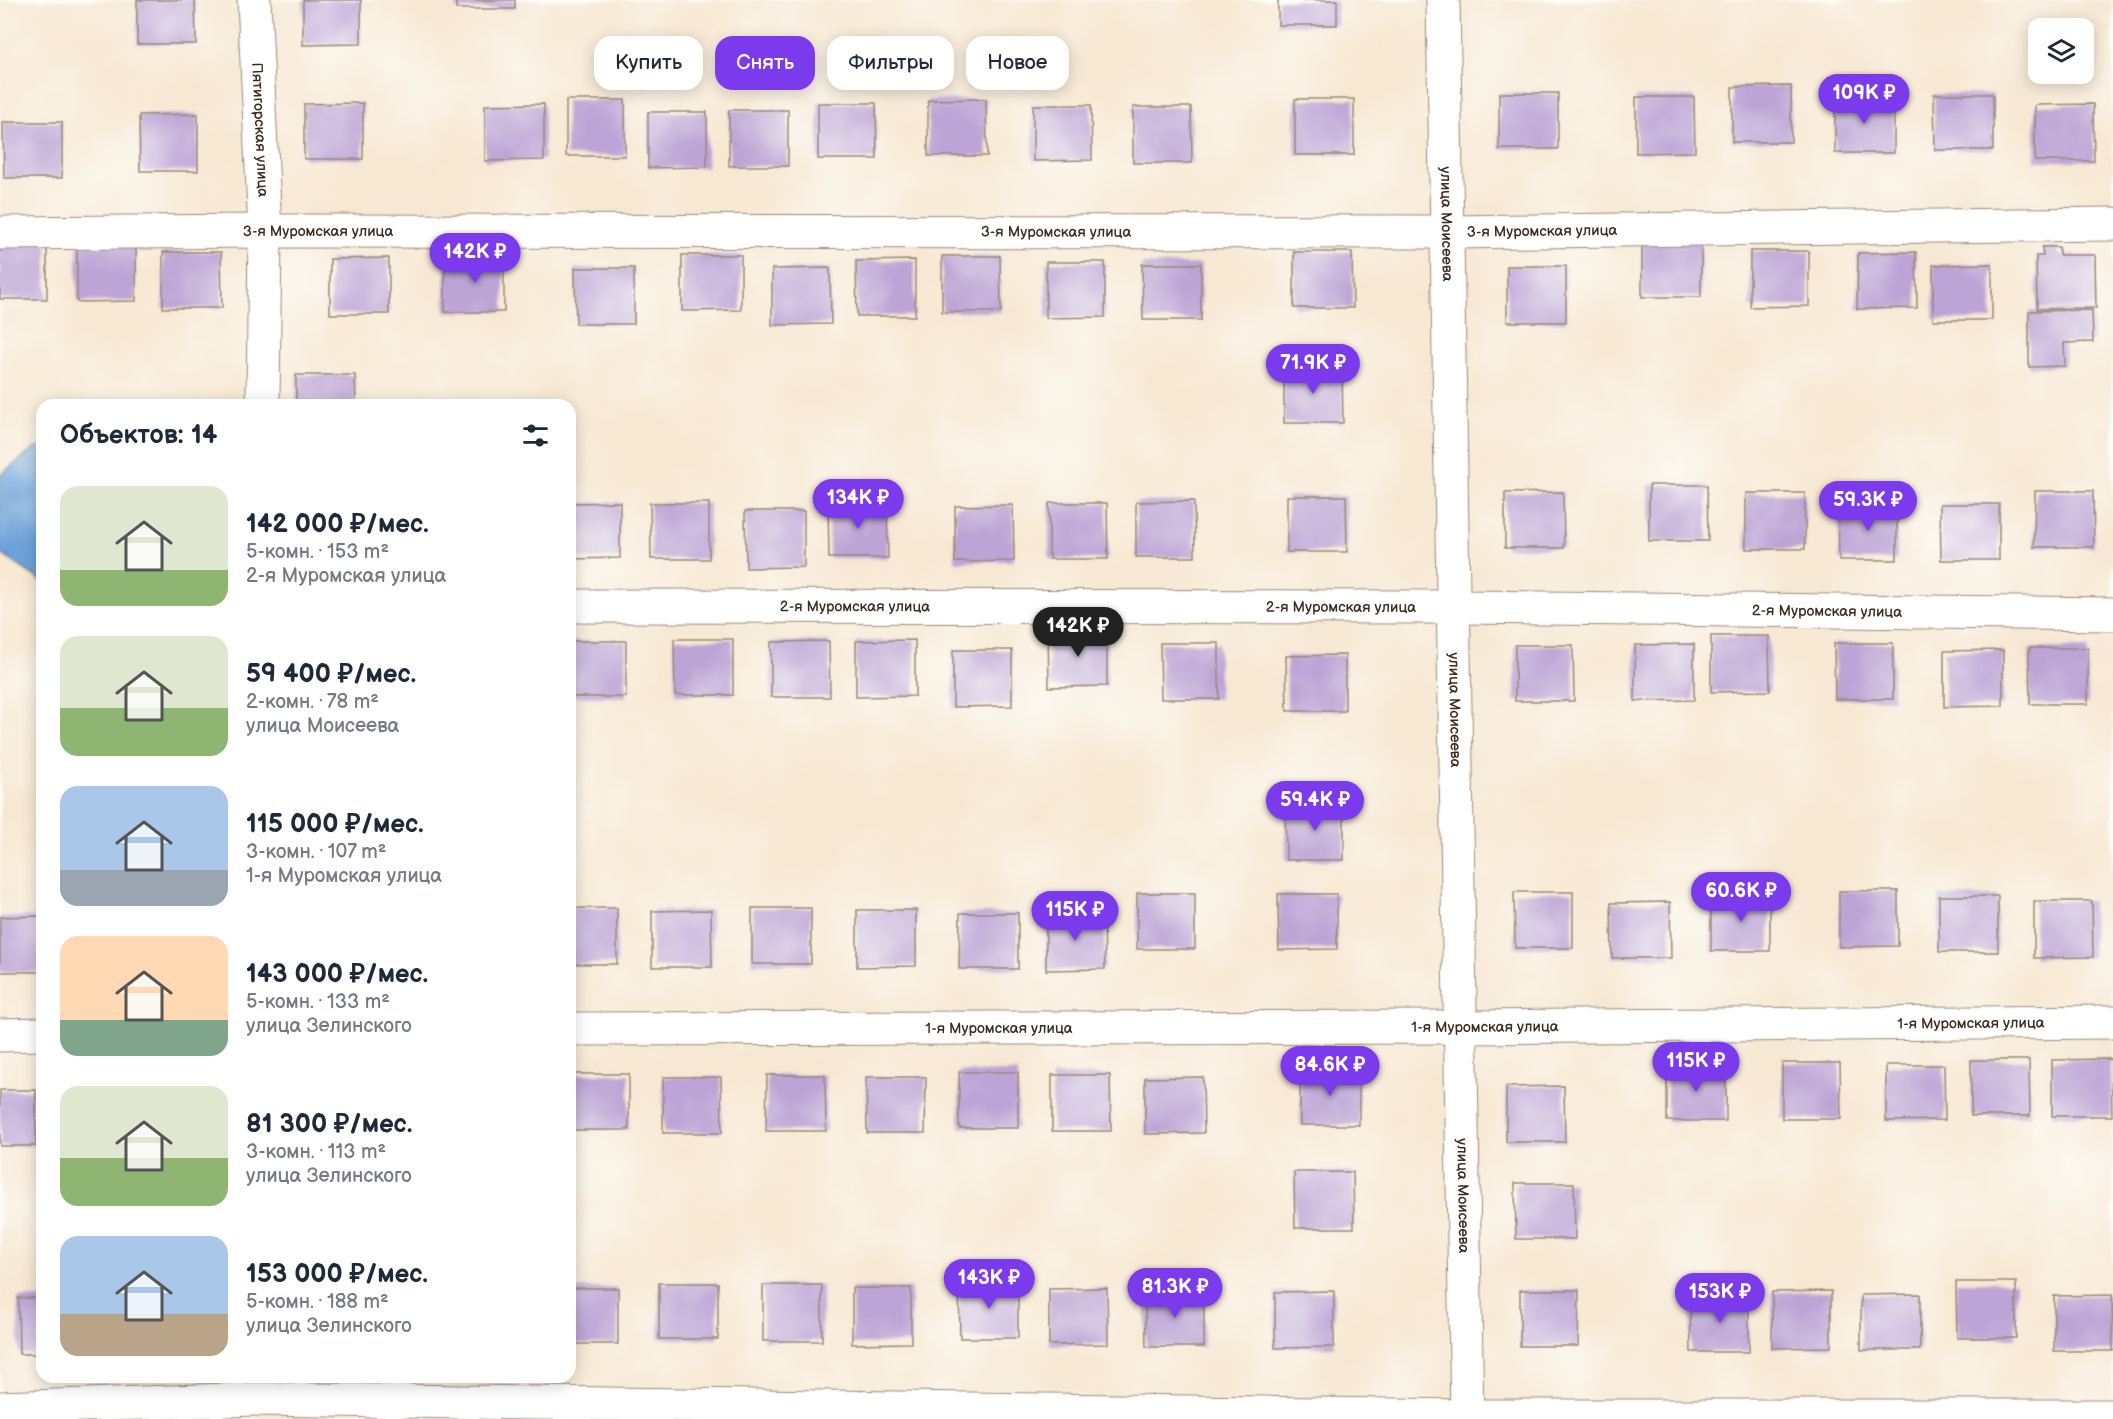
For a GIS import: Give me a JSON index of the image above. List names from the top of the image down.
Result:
{
  "streets": {
    "street": [
      "Пятигорская улица",
      "улица Моисеева",
      "3-я Муромская улица",
      "2-я Муромская улица",
      "1-я Муромская улица"
    ]
  },
  "crossings": [
    ["Пятигорская улица", "3-я Муромская улица"],
    ["улица Моисеева", "3-я Муромская улица"],
    ["улица Моисеева", "2-я Муромская улица"],
    ["улица Моисеева", "1-я Муромская улица"]
  ],
  "page": {
    "chip": [
      "Купить",
      "Снять",
      "Фильтры",
      "Новое"
    ],
    "price": [
      "109K ₽",
      "142K ₽",
      "71.9K ₽",
      "134K ₽",
      "59.3K ₽",
      "142K ₽",
      "59.4K ₽",
      "60.6K ₽",
      "115K ₽",
      "115K ₽",
      "84.6K ₽",
      "143K ₽",
      "81.3K ₽",
      "153K ₽"
    ],
    "heading": "Объектов: 14",
    "list": [
      {
        "name": "142 000 ₽/мес.",
        "note": "5-комн. · 153 m² · 2-я Муромская улица"
      },
      {
        "name": "59 400 ₽/мес.",
        "note": "2-комн. · 78 m² · улица Моисеева"
      },
      {
        "name": "115 000 ₽/мес.",
        "note": "3-комн. · 107 m² · 1-я Муромская улица"
      },
      {
        "name": "143 000 ₽/мес.",
        "note": "5-комн. · 133 m² · улица Зелинского"
      },
      {
        "name": "81 300 ₽/мес.",
        "note": "3-комн. · 113 m² · улица Зелинского"
      },
      {
        "name": "153 000 ₽/мес.",
        "note": "5-комн. · 188 m² · улица Зелинского"
      }
    ]
  }
}
